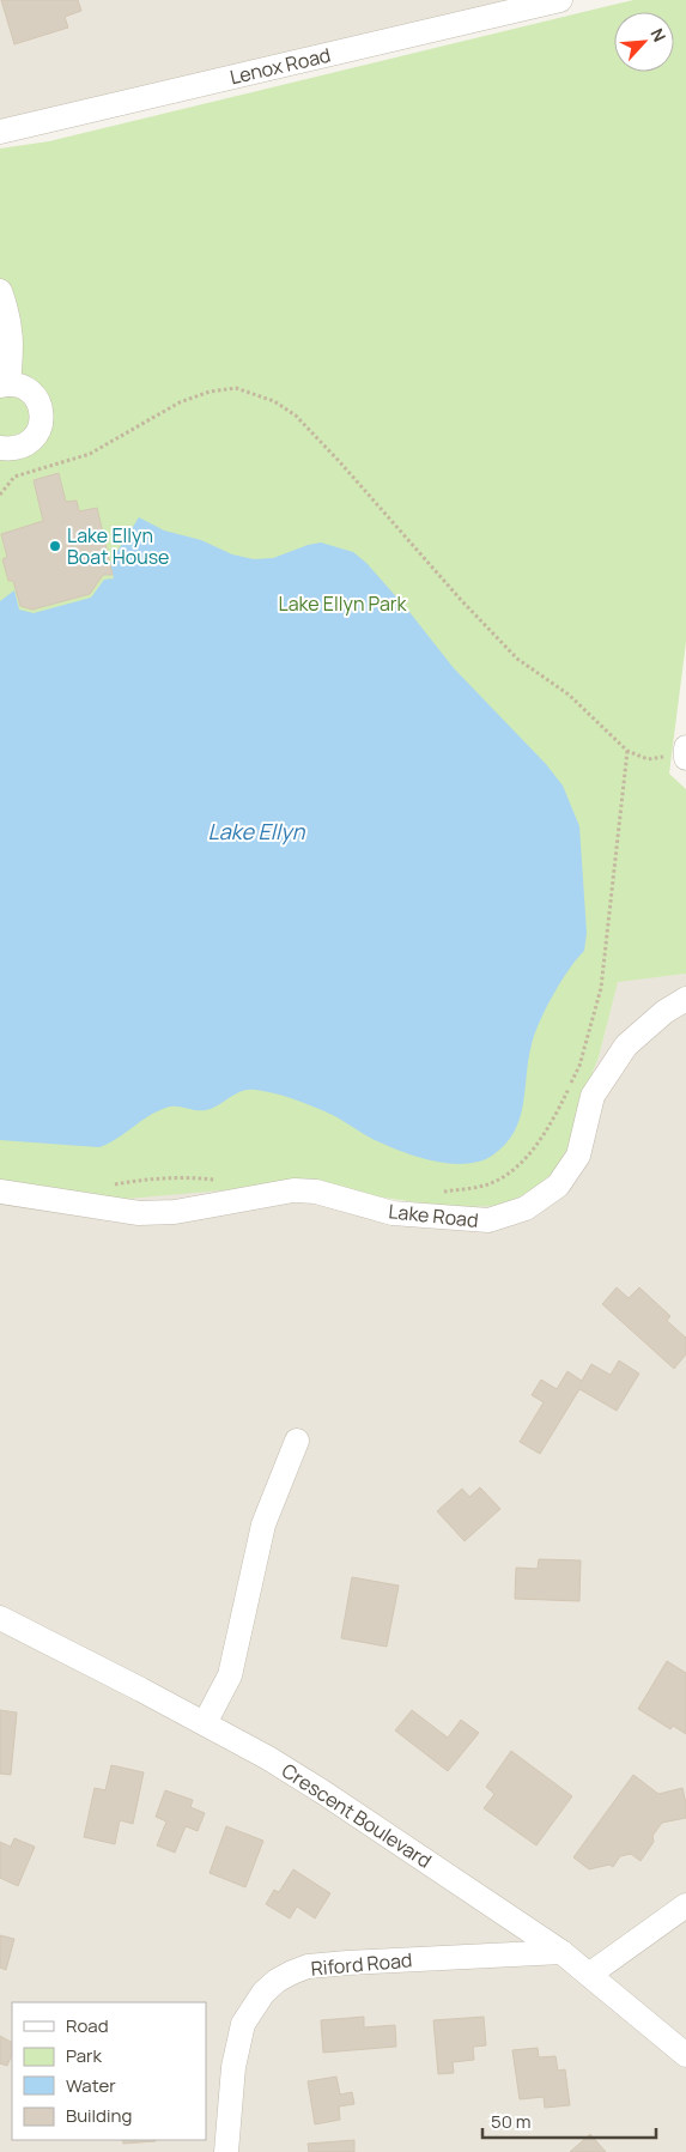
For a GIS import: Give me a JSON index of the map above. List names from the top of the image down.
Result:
{
  "streets": {
    "street": [
      "Lenox Road",
      "Lake Road",
      "Crescent Boulevard",
      "Riford Road"
    ]
  },
  "crossings": [
    ["Crescent Boulevard", "Riford Road"]
  ],
  "water": ["Lake Ellyn"],
  "parks": ["Lake Ellyn Park"],
  "places": ["Lake Ellyn Boat House"],
  "legend": [
    "Road",
    "Park",
    "Water",
    "Building"
  ],
  "scale_bar": "50 m",
  "north": "top right"
}
